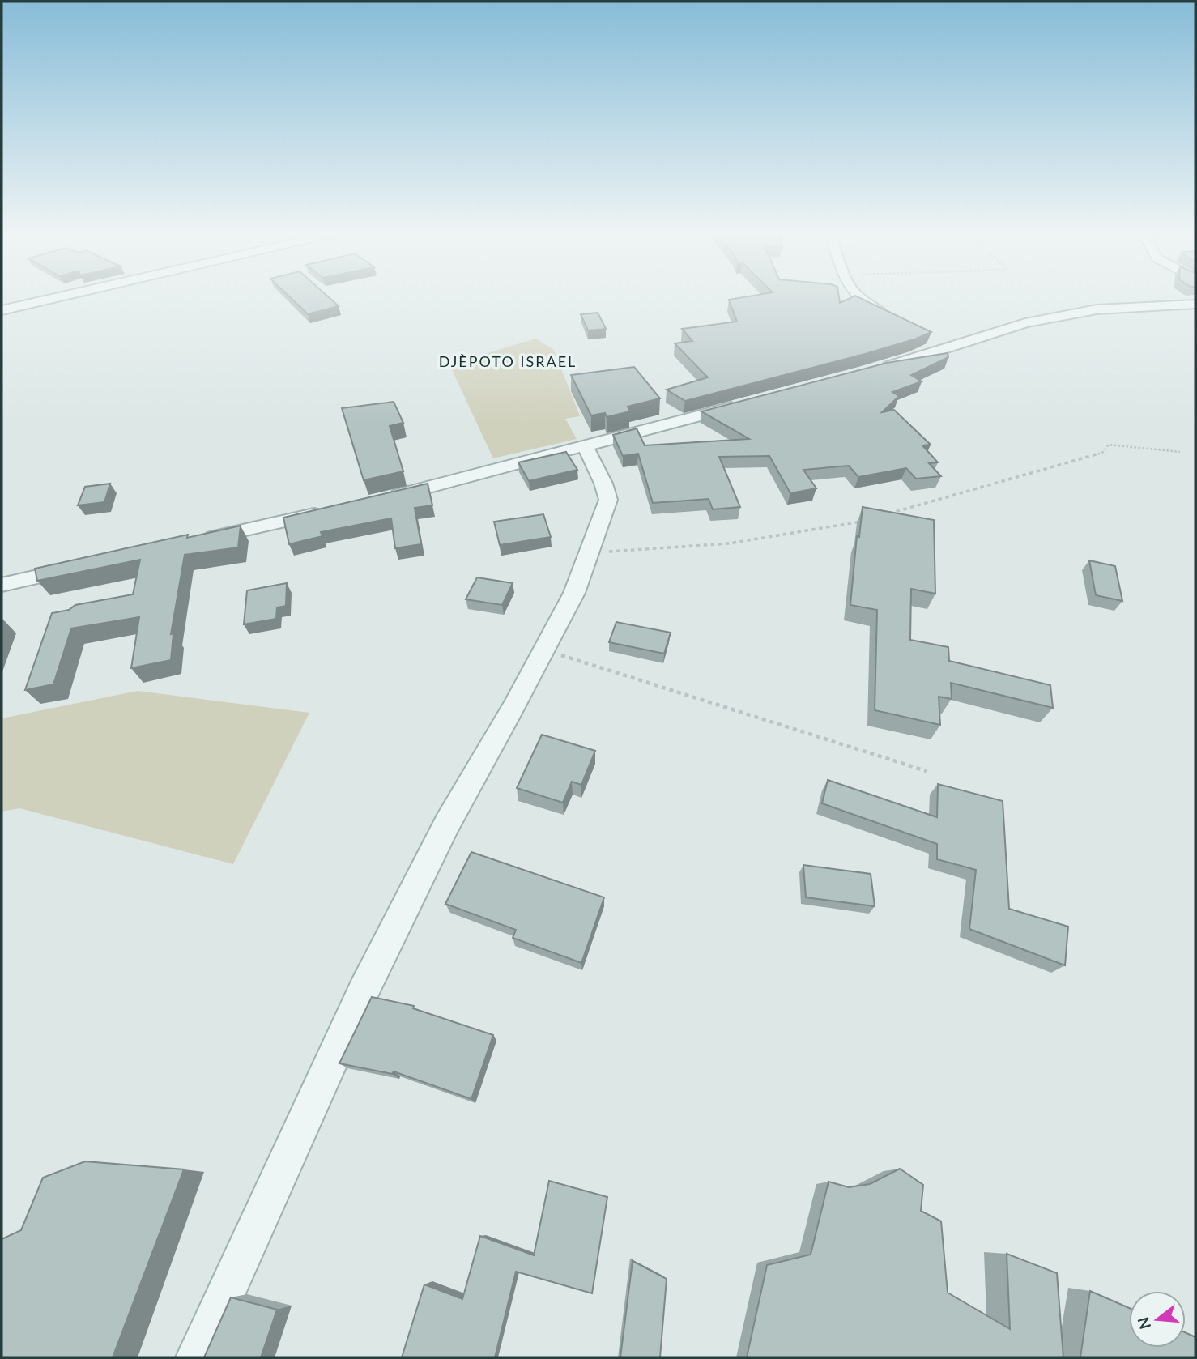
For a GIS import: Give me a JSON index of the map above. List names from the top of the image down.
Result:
{
  "districts": ["DJÈPOTO ISRAEL"],
  "north": "left"
}
